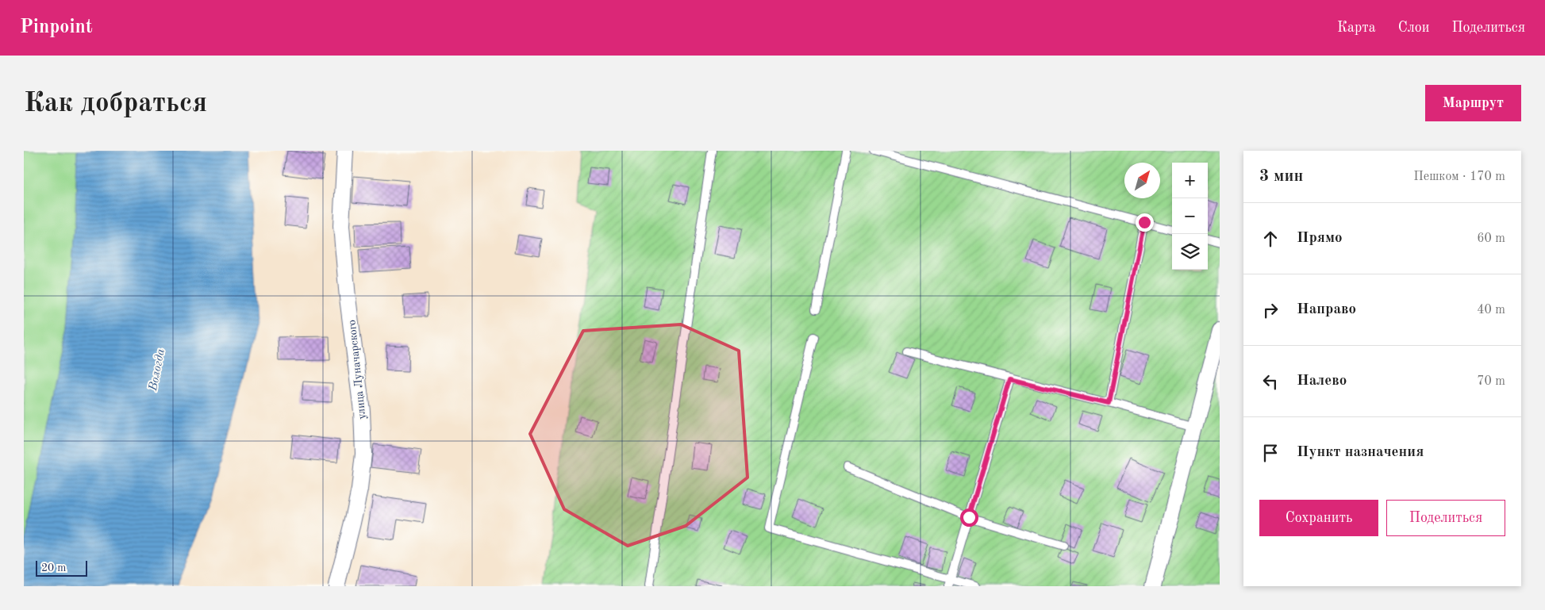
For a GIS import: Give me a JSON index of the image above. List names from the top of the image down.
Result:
{
  "streets": {
    "street": ["улица Луначарского"]
  },
  "water": ["Вологда"],
  "scale_bar": "20 m",
  "north": "top right",
  "page": {
    "header": "Pinpoint",
    "nav": ["Карта", "Слои", "Поделиться"],
    "buttons": [
      "Маршрут",
      ["Сохранить", "Поделиться"]
    ],
    "title": "Как добраться",
    "heading": ["3 мин", "Пешком · 170 m"],
    "map_buttons": ["+", "−"],
    "list": [
      ["Прямо", "60 m"],
      ["Направо", "40 m"],
      ["Налево", "70 m"],
      "Пункт назначения"
    ],
    "scale": "20 m"
  }
}
